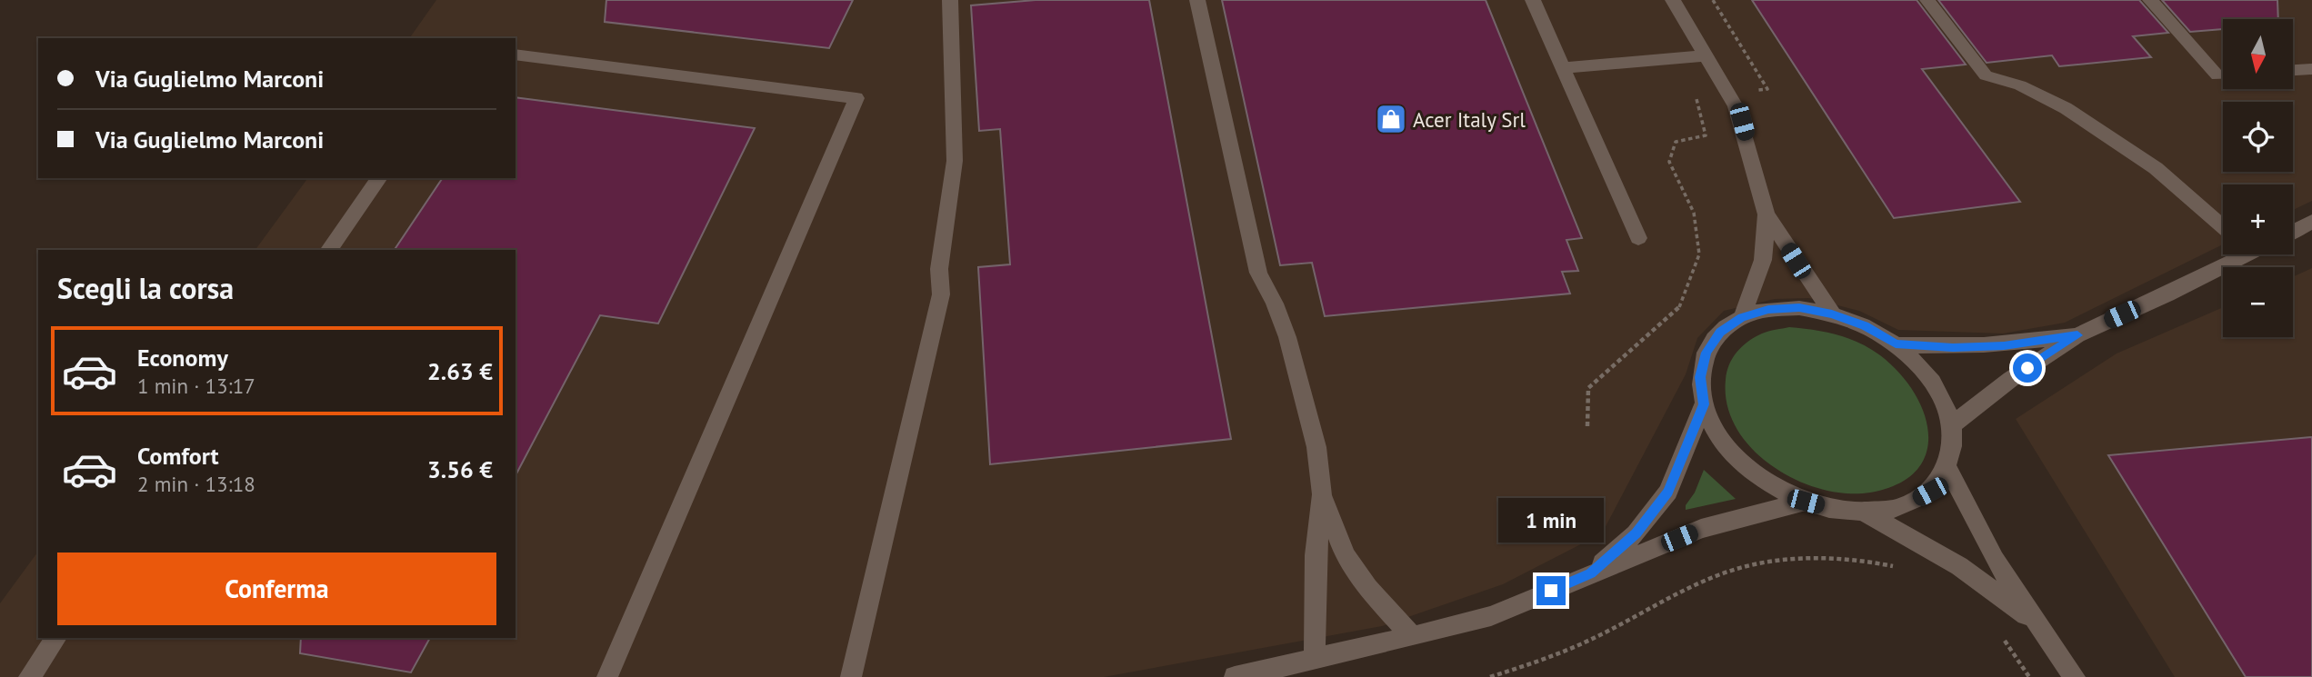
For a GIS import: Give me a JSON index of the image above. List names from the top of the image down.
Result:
{
  "places": {
    "shop": ["Acer Italy Srl"]
  },
  "north": "bottom",
  "page": {
    "map_buttons": ["+", "−"],
    "banner": ["Via Guglielmo Marconi", "Via Guglielmo Marconi"],
    "heading": "Scegli la corsa",
    "list": [
      {
        "name": "Economy",
        "note": "1 min · 13:17",
        "value": "2.63 €"
      },
      {
        "name": "Comfort",
        "note": "2 min · 13:18",
        "value": "3.56 €"
      }
    ],
    "bubble": "1 min",
    "buttons": "Conferma"
  }
}
